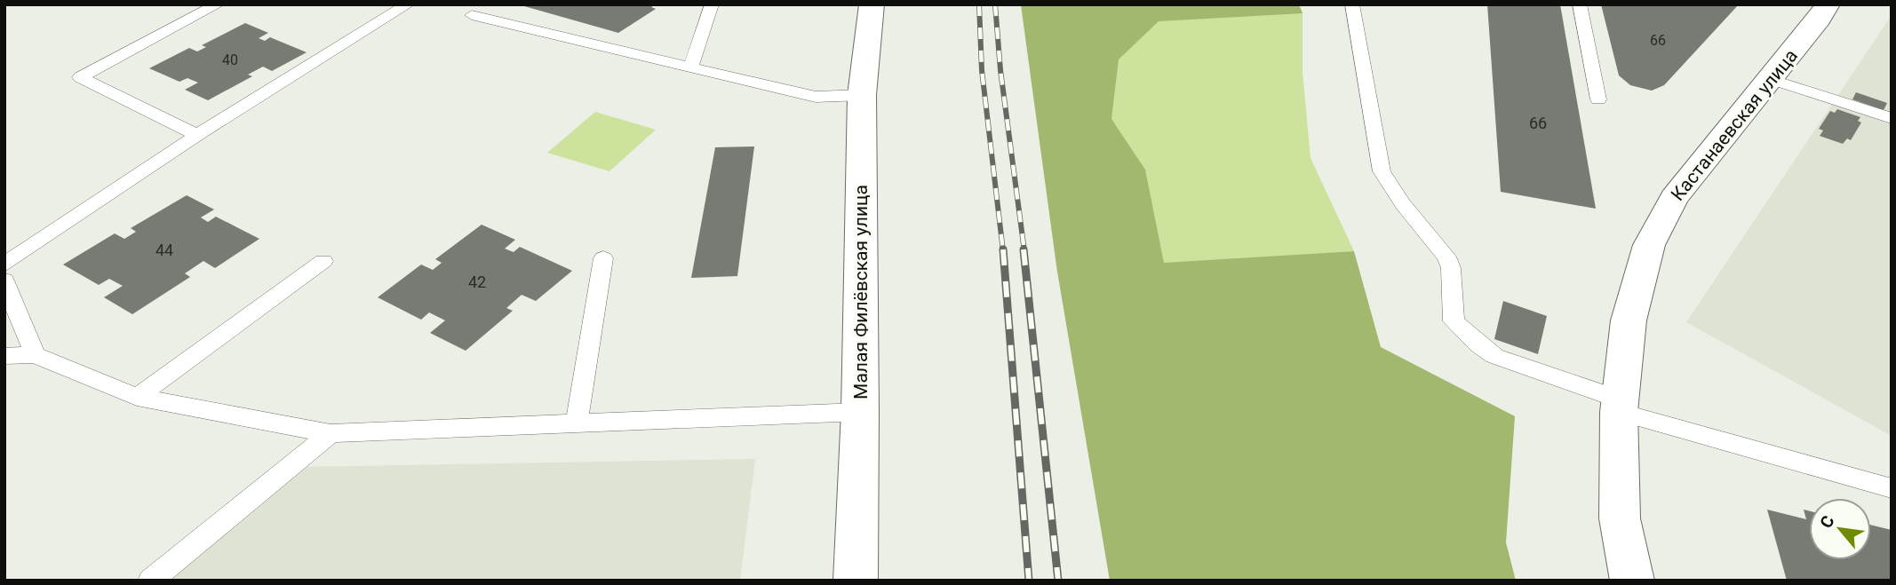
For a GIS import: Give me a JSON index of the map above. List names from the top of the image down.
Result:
{
  "streets": {
    "street": ["Кастанаевская улица", "Малая Филёвская улица"]
  },
  "house_numbers": [
    "66",
    "40",
    "66",
    "44",
    "42"
  ],
  "north": "top left"
}
